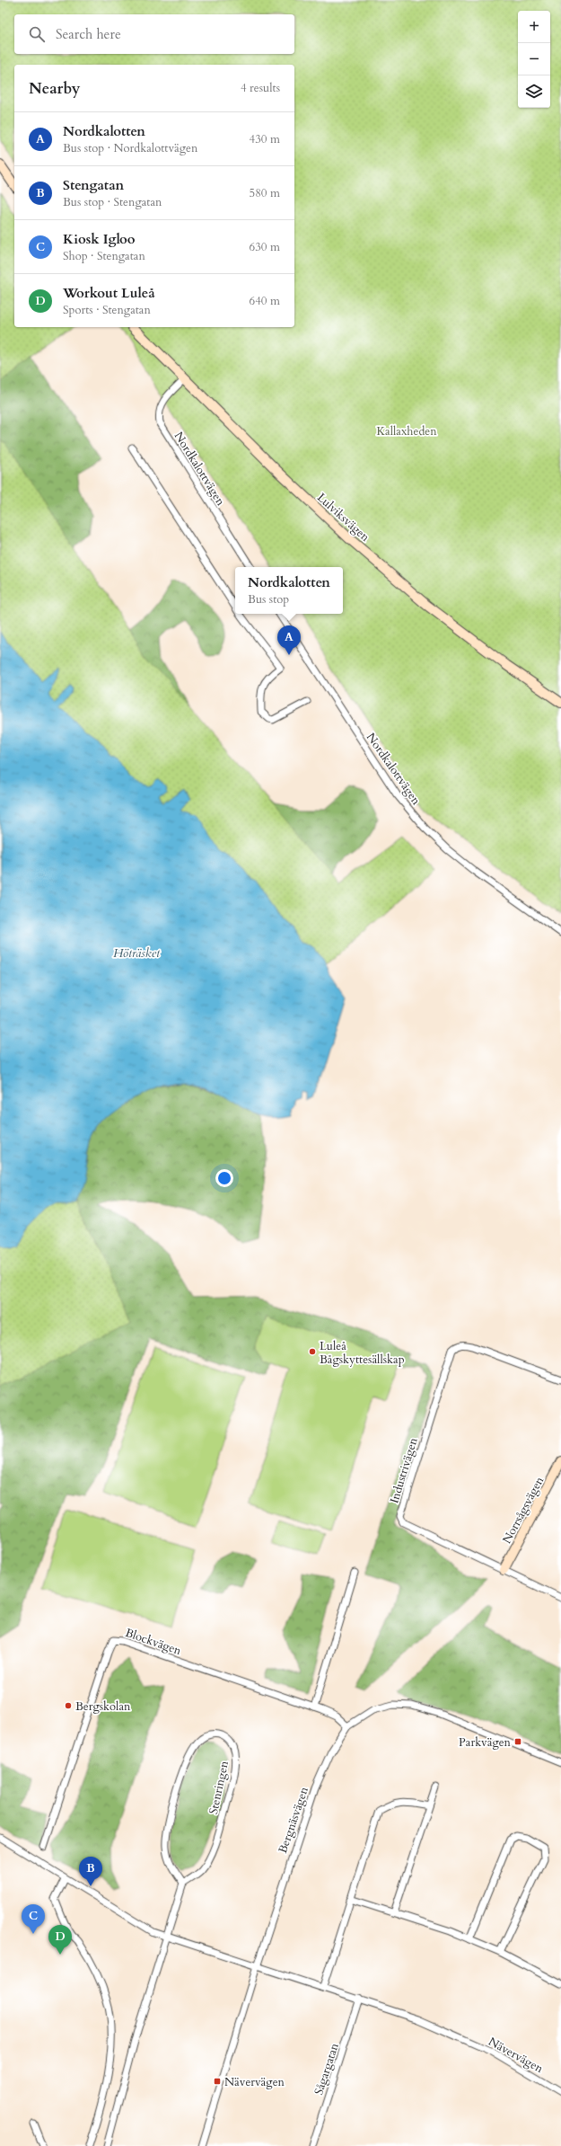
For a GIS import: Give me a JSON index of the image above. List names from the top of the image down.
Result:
{
  "streets": {
    "main road": ["Lulviksvägen", "Norrsågsvägen"],
    "street": [
      "Nordkalottvägen",
      "Industrivägen",
      "Blockvägen",
      "Stenringen",
      "Bergnäsvägen",
      "Nävervägen",
      "Sågargatan"
    ]
  },
  "crossings": [
    ["Nordkalottvägen", "Lulviksvägen"],
    ["Industrivägen", "Norrsågsvägen"],
    ["Blockvägen", "Bergnäsvägen"],
    ["Bergnäsvägen", "Nävervägen"],
    ["Nävervägen", "Sågargatan"]
  ],
  "water": ["Höträsket"],
  "parks": ["Kallaxheden"],
  "places": {
    "other": ["Luleå Bågskyttesällskap", "Bergskolan"],
    "transit": ["Parkvägen", "Nävervägen"]
  },
  "page": {
    "map_buttons": ["+", "−"],
    "search": "Search here",
    "heading": ["Nearby", "4 results"],
    "list": [
      {
        "mark": "A",
        "name": "Nordkalotten",
        "note": "Bus stop · Nordkalottvägen",
        "value": "430 m"
      },
      {
        "mark": "B",
        "name": "Stengatan",
        "note": "Bus stop · Stengatan",
        "value": "580 m"
      },
      {
        "mark": "C",
        "name": "Kiosk Igloo",
        "note": "Shop · Stengatan",
        "value": "630 m"
      },
      {
        "mark": "D",
        "name": "Workout Luleå",
        "note": "Sports · Stengatan",
        "value": "640 m"
      }
    ],
    "popup": ["Nordkalotten", "Bus stop"],
    "pins": [
      "A",
      "B",
      "C",
      "D"
    ]
  }
}
